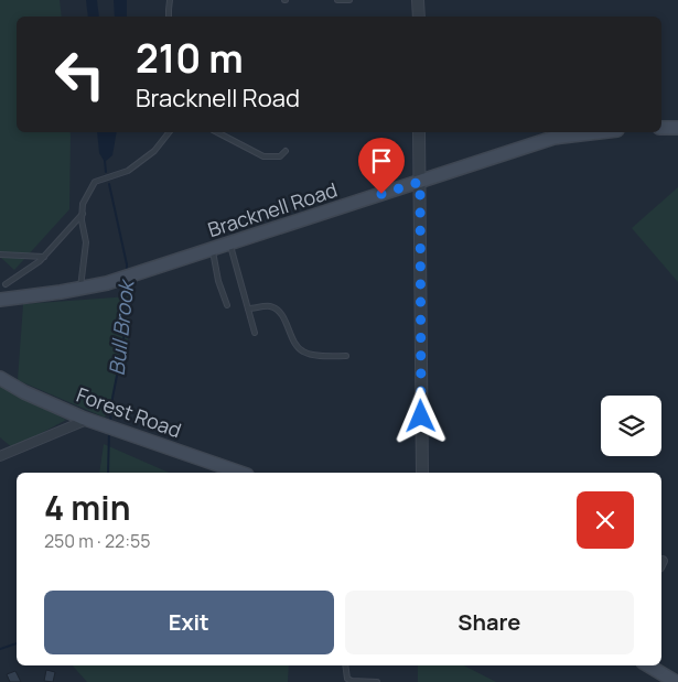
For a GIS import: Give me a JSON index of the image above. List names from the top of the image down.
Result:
{
  "streets": {
    "main road": ["Bracknell Road", "Forest Road"]
  },
  "water": ["Bull Brook"],
  "page": {
    "turn": ["210 m", "Bracknell Road"],
    "heading": ["4 min", "250 m · 22:55"],
    "buttons": ["Exit", "Share"]
  }
}
